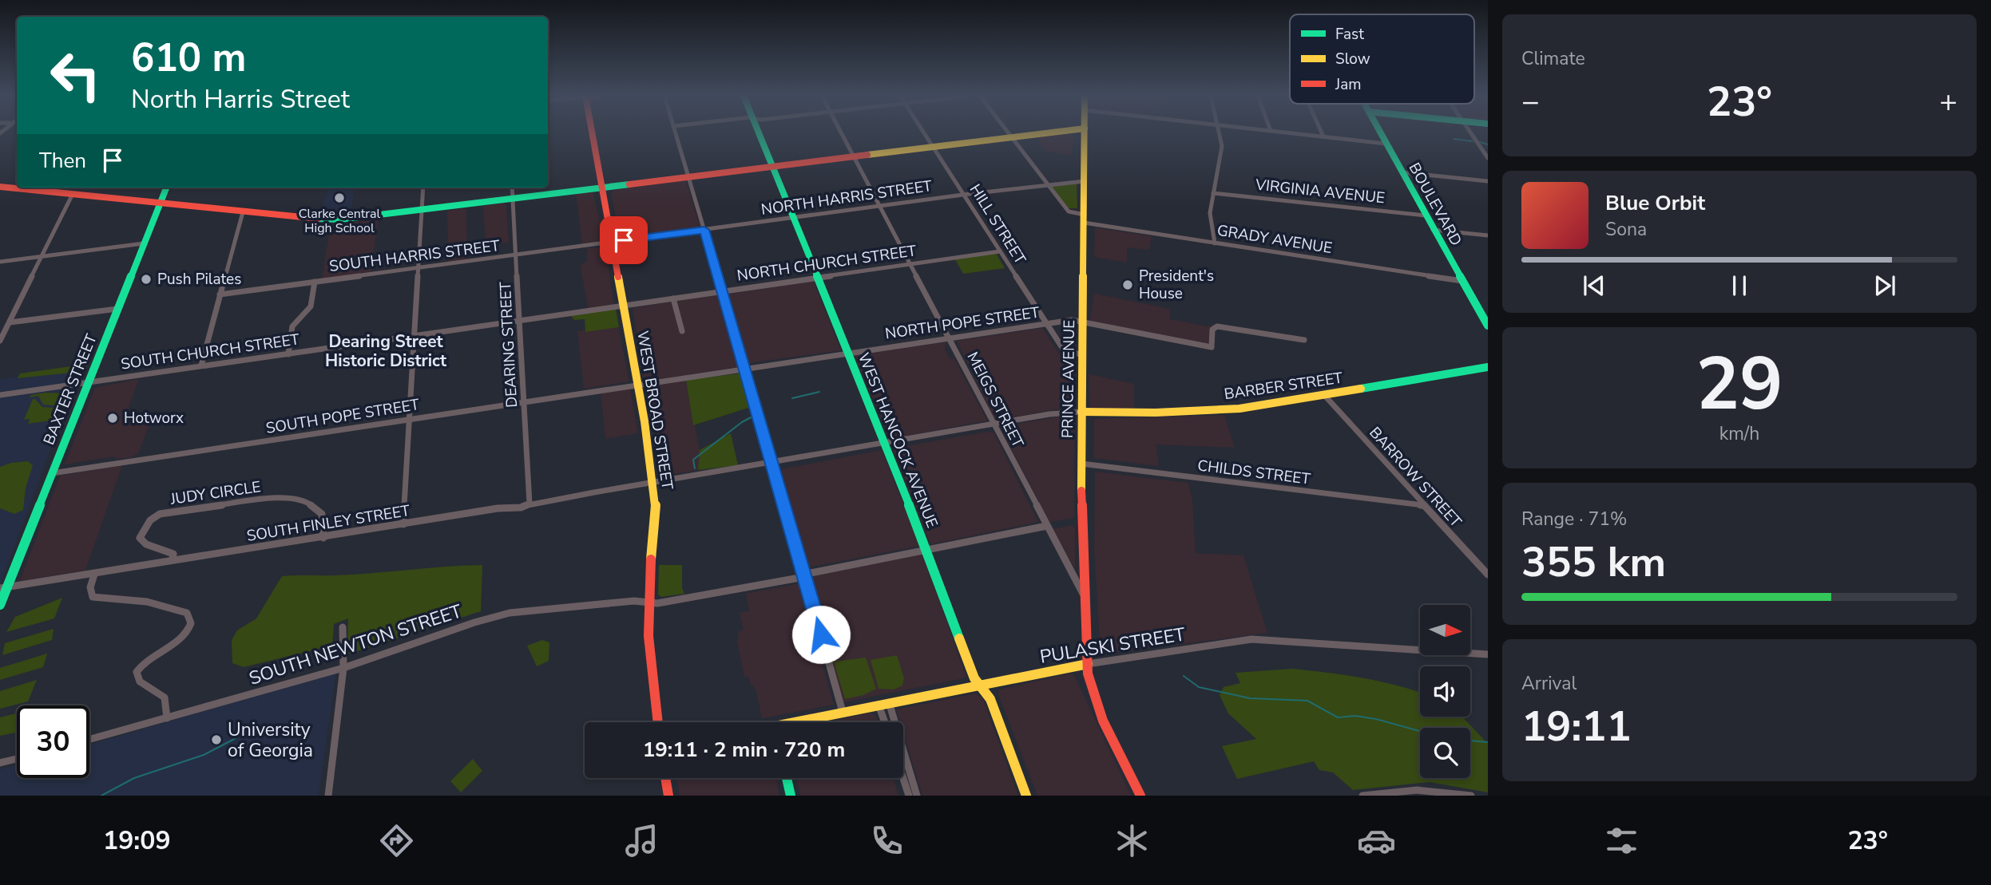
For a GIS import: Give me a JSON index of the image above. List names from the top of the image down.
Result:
{
  "streets": {
    "main road": [
      "BOULEVARD",
      "PRINCE AVENUE",
      "BARBER STREET",
      "BAXTER STREET",
      "WEST BROAD STREET",
      "WEST HANCOCK AVENUE",
      "PULASKI STREET"
    ],
    "street": [
      "VIRGINIA AVENUE",
      "NORTH HARRIS STREET",
      "HILL STREET",
      "GRADY AVENUE",
      "SOUTH HARRIS STREET",
      "NORTH CHURCH STREET",
      "NORTH POPE STREET",
      "DEARING STREET",
      "SOUTH CHURCH STREET",
      "MEIGS STREET",
      "SOUTH POPE STREET",
      "CHILDS STREET",
      "BARROW STREET",
      "JUDY CIRCLE",
      "SOUTH FINLEY STREET",
      "SOUTH NEWTON STREET"
    ]
  },
  "crossings": [
    ["VIRGINIA AVENUE", "BOULEVARD"],
    ["NORTH HARRIS STREET", "HILL STREET"],
    ["NORTH HARRIS STREET", "GRADY AVENUE"],
    ["NORTH HARRIS STREET", "SOUTH HARRIS STREET"],
    ["NORTH HARRIS STREET", "PRINCE AVENUE"],
    ["NORTH HARRIS STREET", "MEIGS STREET"],
    ["NORTH HARRIS STREET", "WEST BROAD STREET"],
    ["NORTH HARRIS STREET", "WEST HANCOCK AVENUE"],
    ["BOULEVARD", "GRADY AVENUE"],
    ["HILL STREET", "NORTH CHURCH STREET"],
    ["HILL STREET", "NORTH POPE STREET"],
    ["HILL STREET", "PRINCE AVENUE"],
    ["GRADY AVENUE", "PRINCE AVENUE"],
    ["SOUTH HARRIS STREET", "DEARING STREET"],
    ["SOUTH HARRIS STREET", "WEST BROAD STREET"],
    ["NORTH CHURCH STREET", "SOUTH CHURCH STREET"],
    ["NORTH CHURCH STREET", "MEIGS STREET"],
    ["NORTH CHURCH STREET", "WEST BROAD STREET"],
    ["NORTH CHURCH STREET", "WEST HANCOCK AVENUE"],
    ["NORTH POPE STREET", "PRINCE AVENUE"],
    ["NORTH POPE STREET", "MEIGS STREET"],
    ["NORTH POPE STREET", "WEST BROAD STREET"],
    ["NORTH POPE STREET", "SOUTH POPE STREET"],
    ["NORTH POPE STREET", "WEST HANCOCK AVENUE"],
    ["DEARING STREET", "SOUTH CHURCH STREET"],
    ["DEARING STREET", "SOUTH POPE STREET"],
    ["DEARING STREET", "SOUTH FINLEY STREET"],
    ["SOUTH CHURCH STREET", "BAXTER STREET"],
    ["SOUTH CHURCH STREET", "WEST BROAD STREET"],
    ["PRINCE AVENUE", "BARBER STREET"],
    ["PRINCE AVENUE", "MEIGS STREET"],
    ["PRINCE AVENUE", "CHILDS STREET"],
    ["PRINCE AVENUE", "SOUTH FINLEY STREET"],
    ["PRINCE AVENUE", "PULASKI STREET"],
    ["BARBER STREET", "BARROW STREET"],
    ["BARBER STREET", "SOUTH FINLEY STREET"],
    ["BAXTER STREET", "SOUTH POPE STREET"],
    ["BAXTER STREET", "SOUTH FINLEY STREET"],
    ["MEIGS STREET", "SOUTH FINLEY STREET"],
    ["MEIGS STREET", "SOUTH NEWTON STREET"],
    ["WEST BROAD STREET", "SOUTH POPE STREET"],
    ["WEST BROAD STREET", "SOUTH FINLEY STREET"],
    ["WEST BROAD STREET", "SOUTH NEWTON STREET"],
    ["WEST HANCOCK AVENUE", "SOUTH FINLEY STREET"],
    ["WEST HANCOCK AVENUE", "SOUTH NEWTON STREET"],
    ["WEST HANCOCK AVENUE", "PULASKI STREET"],
    ["CHILDS STREET", "BARROW STREET"],
    ["JUDY CIRCLE", "SOUTH FINLEY STREET"]
  ],
  "districts": ["Dearing Street Historic District"],
  "places": [
    "Clarke Central High School",
    "Push Pilates",
    "President's House",
    "Hotworx",
    "University of Georgia"
  ],
  "legend": ["Fast", "Slow", "Jam"],
  "north": "right",
  "page": {
    "tile": [
      "Climate",
      ["29", "km/h"],
      ["Range · 71%", "355 km"],
      ["Arrival", "19:11"]
    ],
    "turn": ["610 m", "North Harris Street"],
    "heat": ["−", "23°", "+"],
    "then": "Then",
    "song": ["Blue Orbit", "Sona"],
    "limit": "30",
    "trip": "19:11 · 2 min · 720 m",
    "tabs": ["19:09", "23°"]
  }
}
